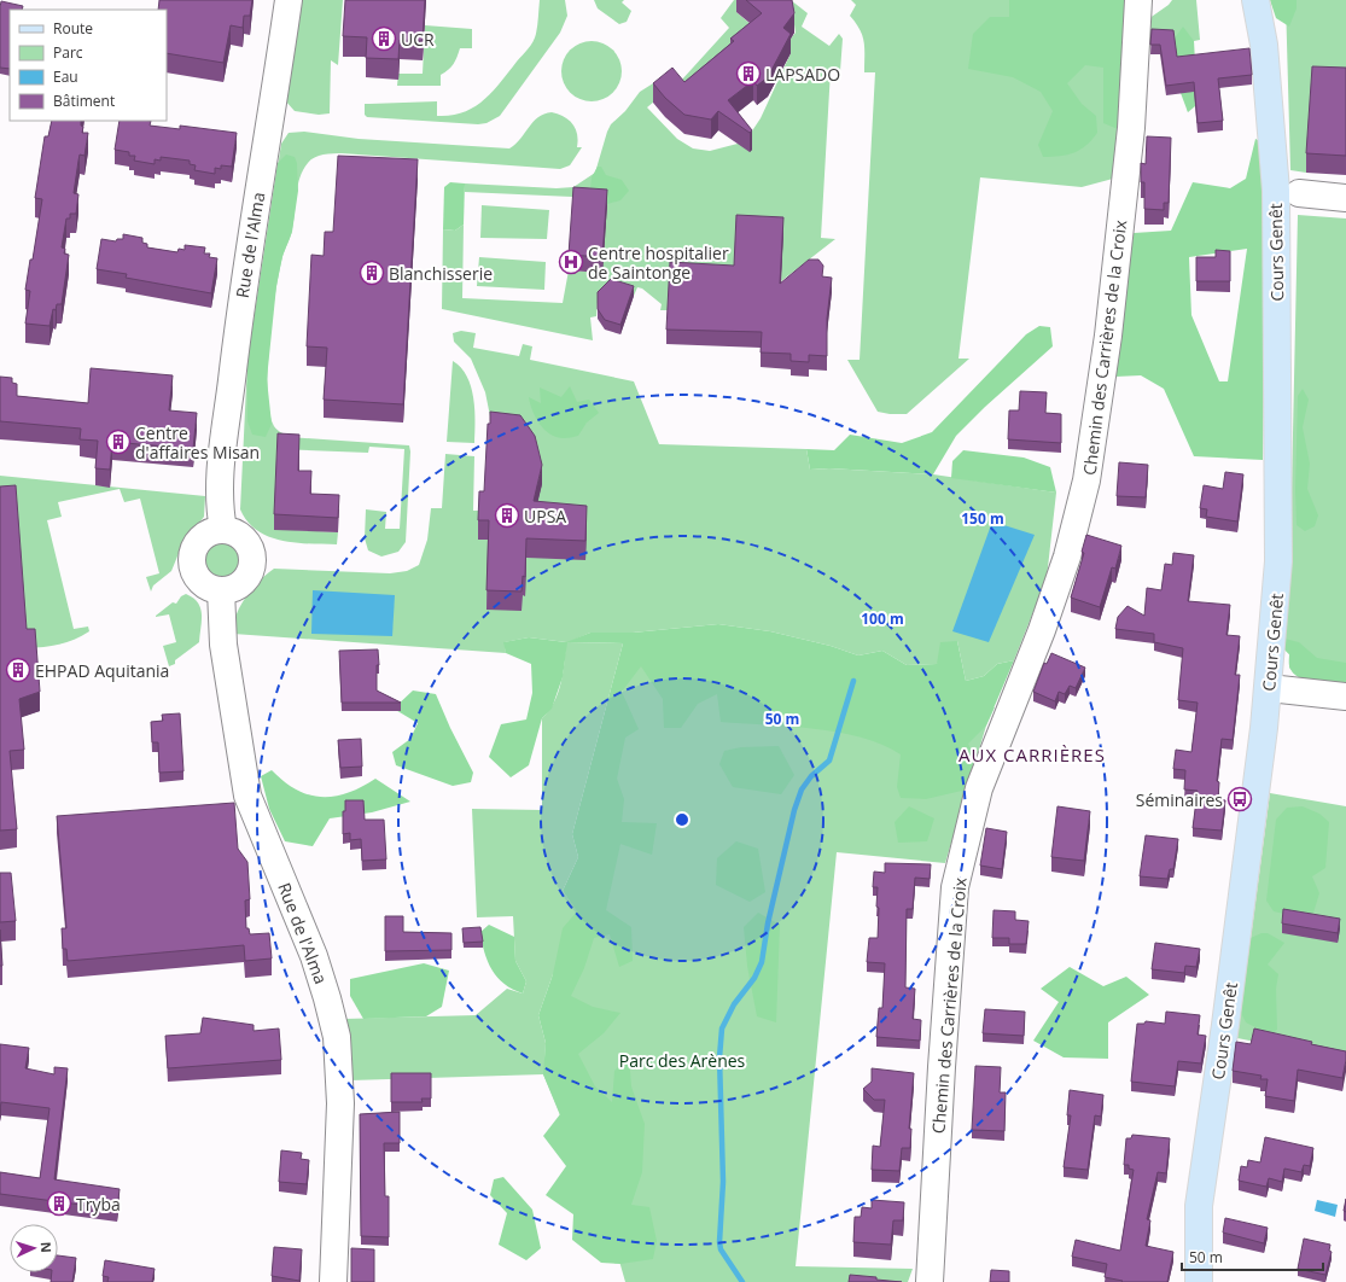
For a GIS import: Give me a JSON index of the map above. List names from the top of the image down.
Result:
{
  "streets": {
    "main road": ["Cours Genêt"],
    "street": ["Rue de l'Alma", "Chemin des Carrières de la Croix"]
  },
  "districts": ["AUX CARRIÈRES"],
  "parks": ["Parc des Arènes"],
  "places": {
    "building": [
      "UCR",
      "LAPSADO",
      "Blanchisserie",
      "Centre d'affaires Misan",
      "UPSA",
      "EHPAD Aquitania",
      "Tryba"
    ],
    "hospital": ["Centre hospitalier de Saintonge"],
    "bus stop": ["Séminaires"]
  },
  "legend": [
    "Route",
    "Parc",
    "Eau",
    "Bâtiment"
  ],
  "scale_bar": "50 m",
  "north": "right",
  "rings": ["150 m", "100 m", "50 m"]
}
